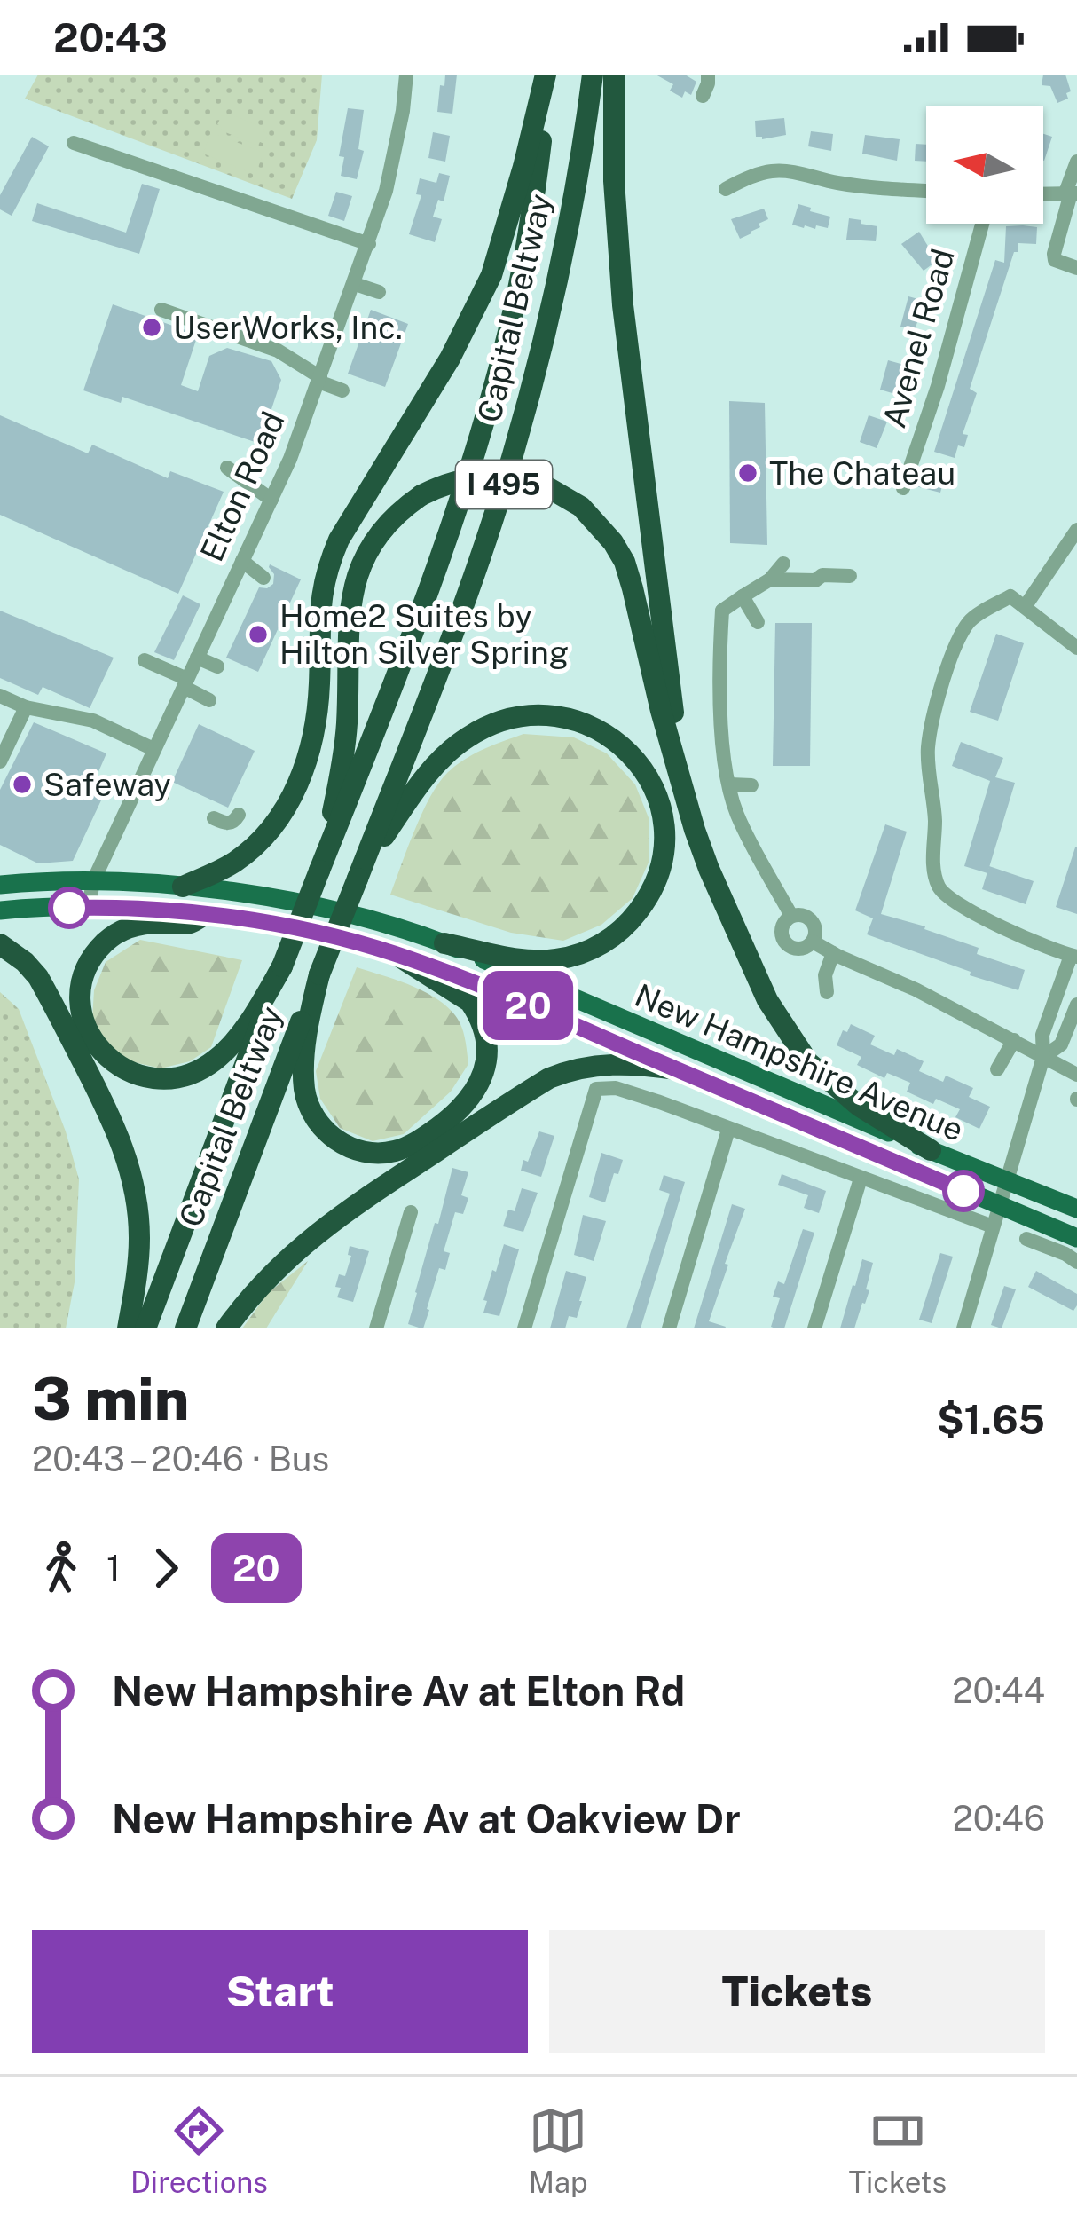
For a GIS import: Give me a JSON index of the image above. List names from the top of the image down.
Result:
{
  "streets": {
    "highway": ["Capital Beltway", "I 495"],
    "main road": ["New Hampshire Avenue"],
    "street": ["Avenel Road", "Elton Road"]
  },
  "crossings": [
    ["Elton Road", "New Hampshire Avenue"]
  ],
  "places": [
    "UserWorks, Inc.",
    "The Chateau",
    "Home2 Suites by Hilton Silver Spring",
    "Safeway"
  ],
  "lines": ["bus line 20"],
  "north": "left",
  "page": {
    "status": "20:43",
    "on_map": "20",
    "heading": ["3 min", "20:43 – 20:46 · Bus", "$1.65"],
    "legs": ["1", "20"],
    "list": [
      {
        "name": "New Hampshire Av at Elton Rd",
        "value": "20:44"
      },
      {
        "name": "New Hampshire Av at Oakview Dr",
        "value": "20:46"
      }
    ],
    "buttons": ["Start", "Tickets"],
    "tabs": ["Directions", "Map", "Tickets"]
  }
}
